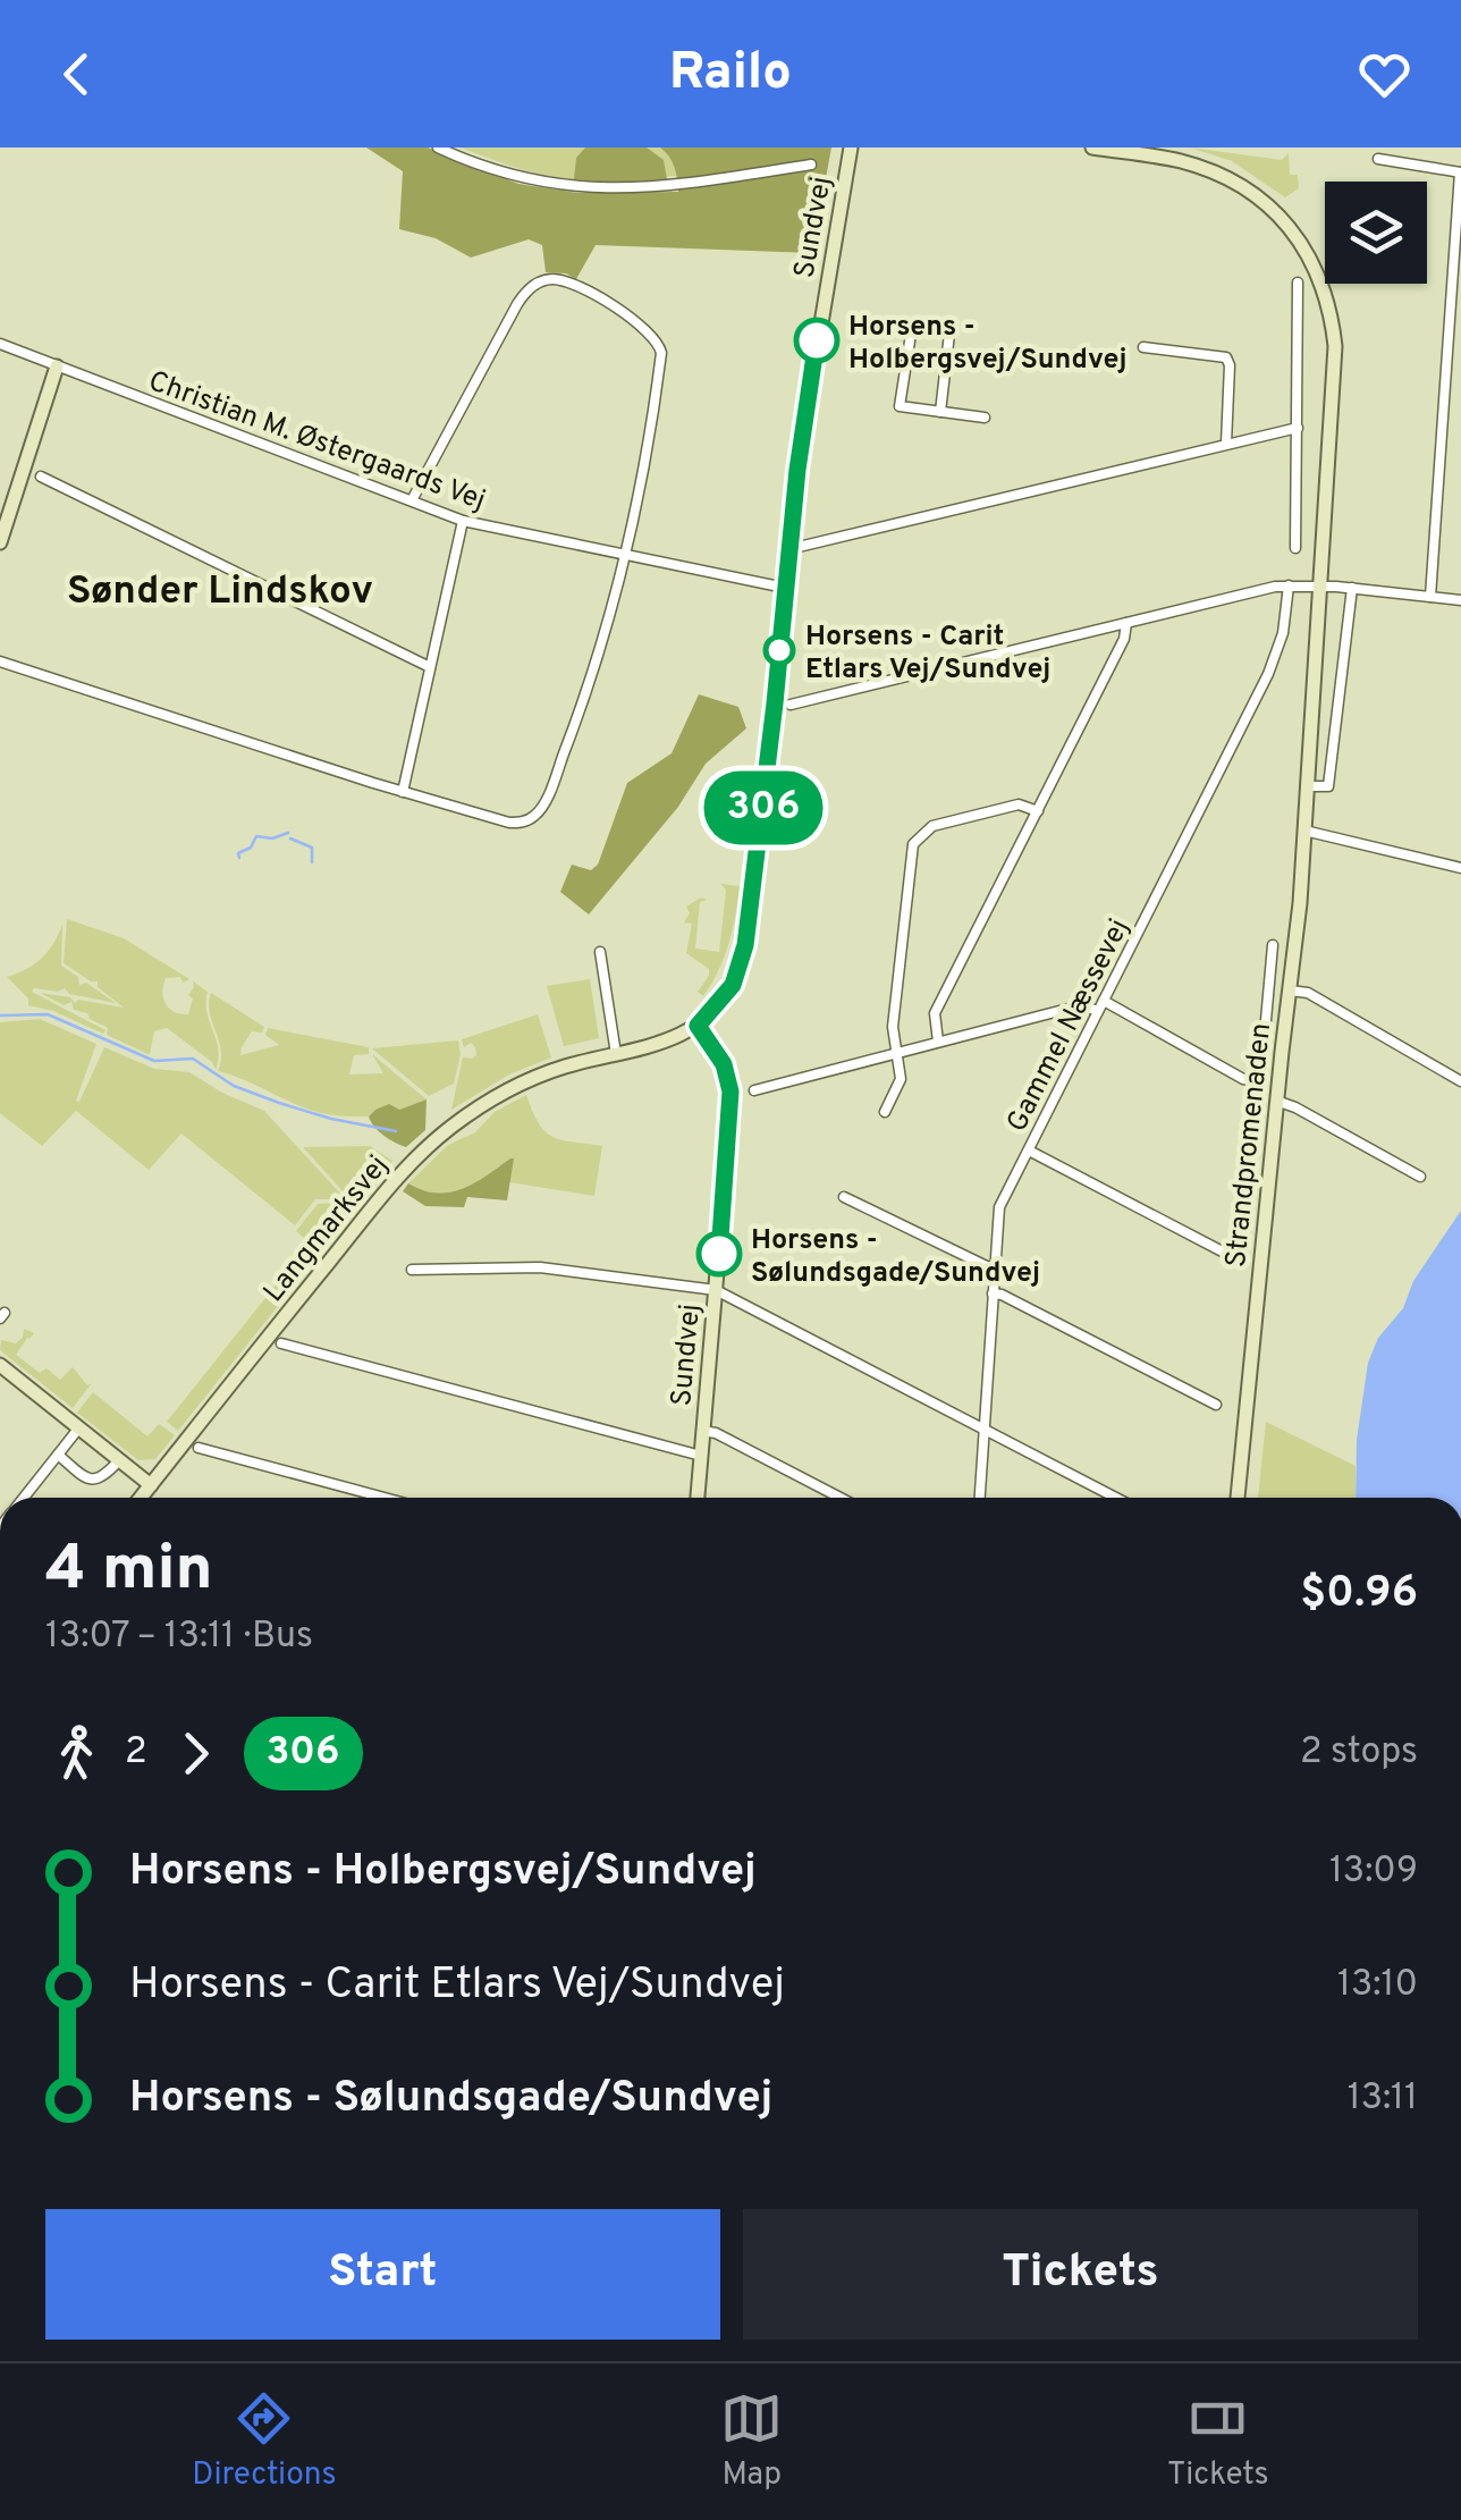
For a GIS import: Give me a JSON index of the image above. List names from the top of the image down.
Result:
{
  "streets": {
    "street": [
      "Sundvej",
      "Christian M. Østergaards Vej",
      "Gammel Næssevej",
      "Strandpromenaden",
      "Langmarksvej"
    ]
  },
  "crossings": [
    ["Sundvej", "Christian M. Østergaards Vej"],
    ["Sundvej", "Langmarksvej"]
  ],
  "districts": ["Sønder Lindskov"],
  "places": ["Horsens - Holbergsvej/Sundvej", "Horsens - Carit Etlars Vej/Sundvej", "Horsens - Sølundsgade/Sundvej"],
  "lines": ["bus line 306"],
  "page": {
    "header": "Railo",
    "on_map": "306",
    "heading": ["4 min", "13:07 – 13:11 · Bus", "$0.96"],
    "legs": ["2", "306", "2 stops"],
    "list": [
      {
        "name": "Horsens - Holbergsvej/Sundvej",
        "value": "13:09"
      },
      {
        "name": "Horsens - Carit Etlars Vej/Sundvej",
        "value": "13:10"
      },
      {
        "name": "Horsens - Sølundsgade/Sundvej",
        "value": "13:11"
      }
    ],
    "buttons": ["Start", "Tickets"],
    "tabs": ["Directions", "Map", "Tickets"]
  }
}
